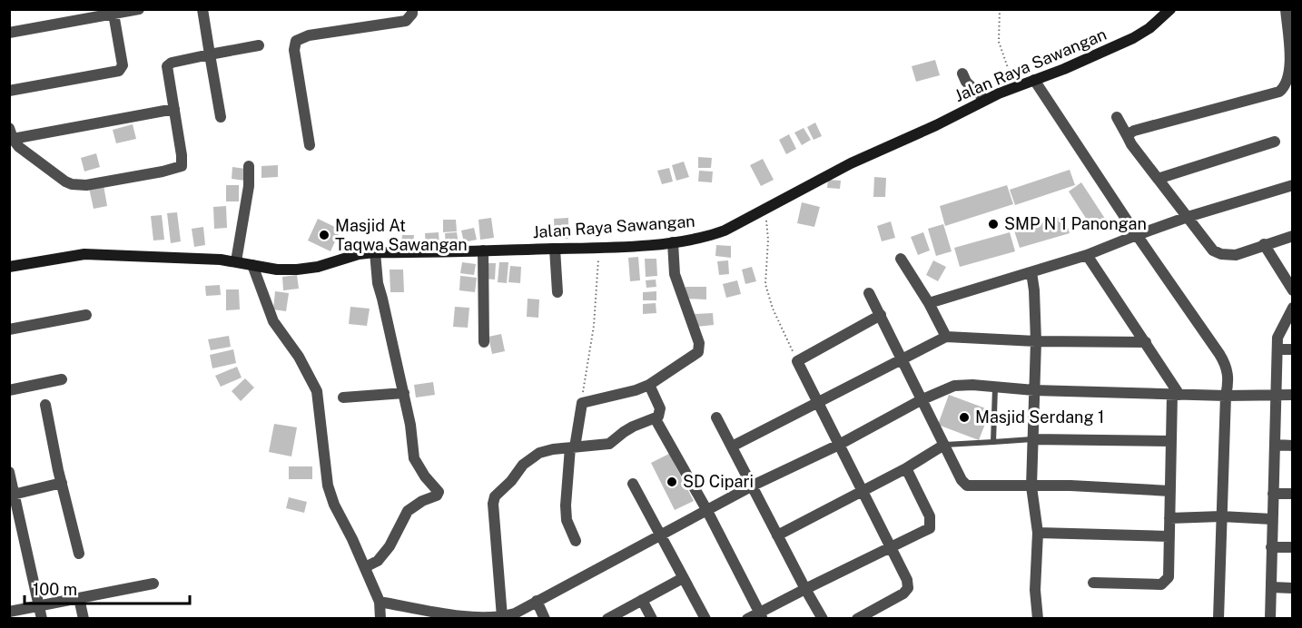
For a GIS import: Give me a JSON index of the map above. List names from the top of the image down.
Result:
{
  "streets": {
    "street": ["Jalan Raya Sawangan"]
  },
  "places": [
    "SMP N 1 Panongan",
    "Masjid At Taqwa Sawangan",
    "Masjid Serdang 1",
    "SD Cipari"
  ],
  "scale_bar": "100 m"
}
